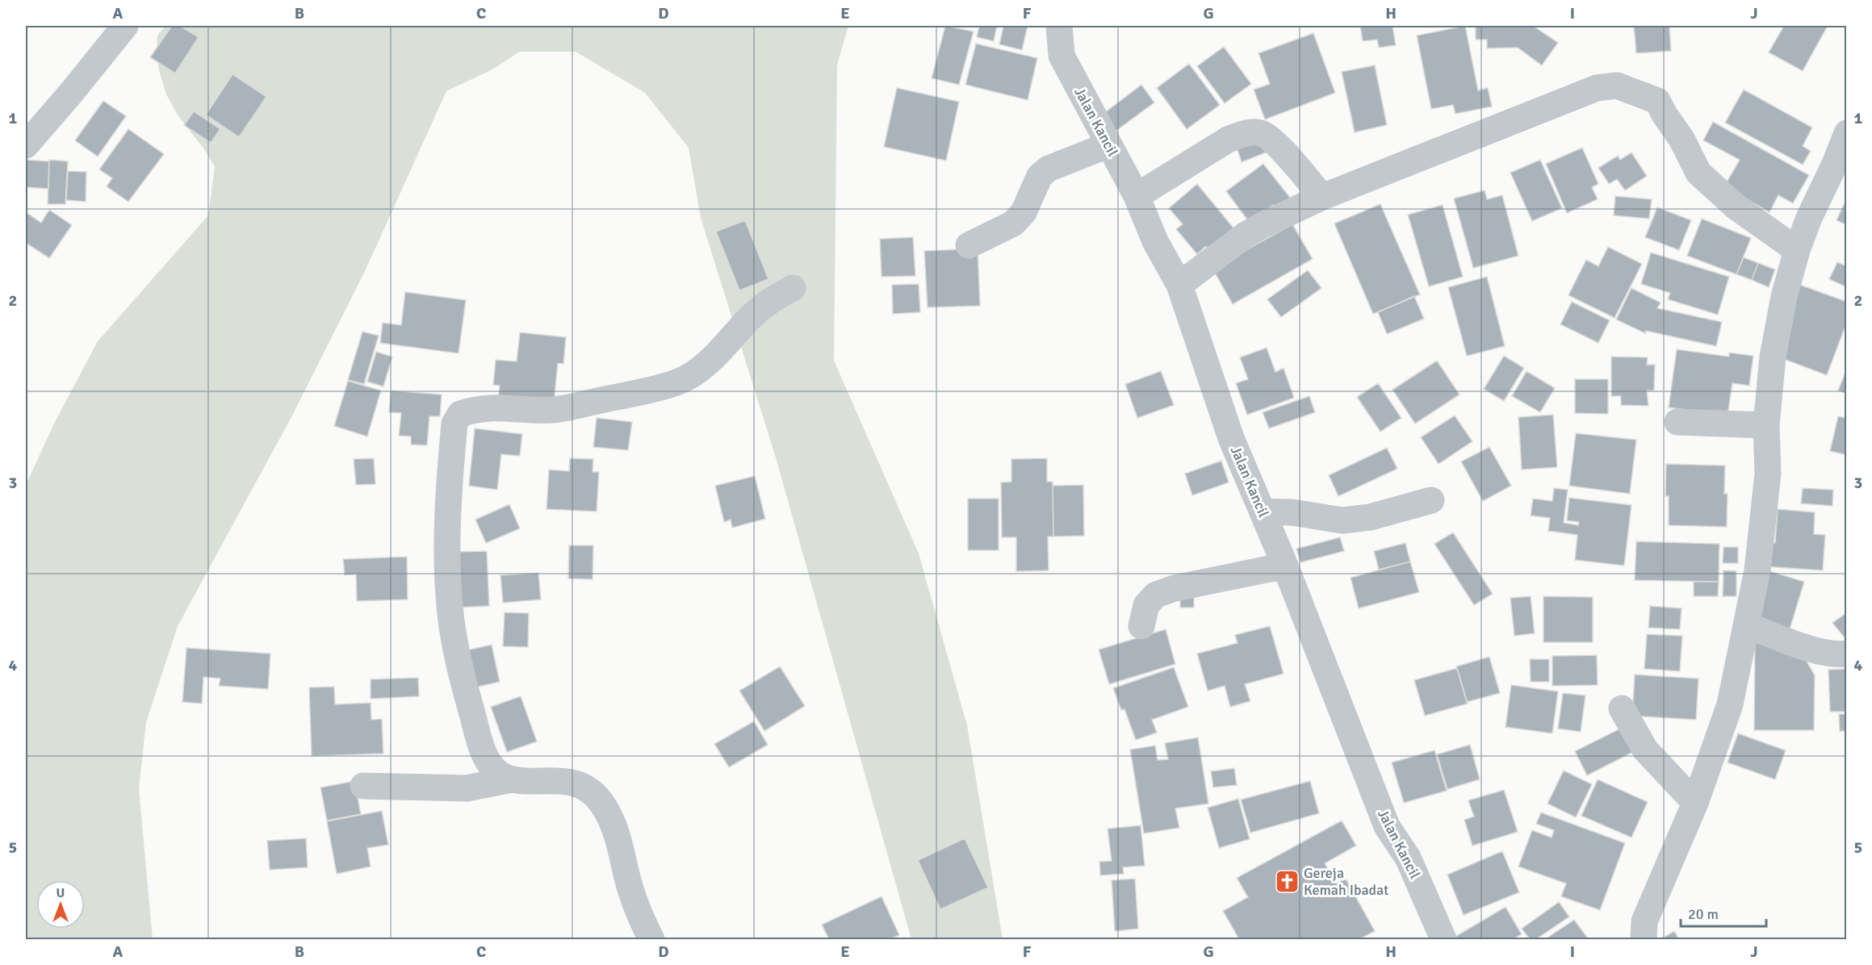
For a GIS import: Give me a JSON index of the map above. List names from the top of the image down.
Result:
{
  "streets": {
    "street": ["Jalan Kancil"]
  },
  "places": {
    "church": ["Gereja Kemah Ibadat"]
  },
  "scale_bar": "20 m",
  "north": "top",
  "grid": {
    "columns": [
      "A",
      "B",
      "C",
      "D",
      "E",
      "F",
      "G",
      "H",
      "I",
      "J"
    ],
    "rows": [
      "1",
      "2",
      "3",
      "4",
      "5"
    ]
  }
}
